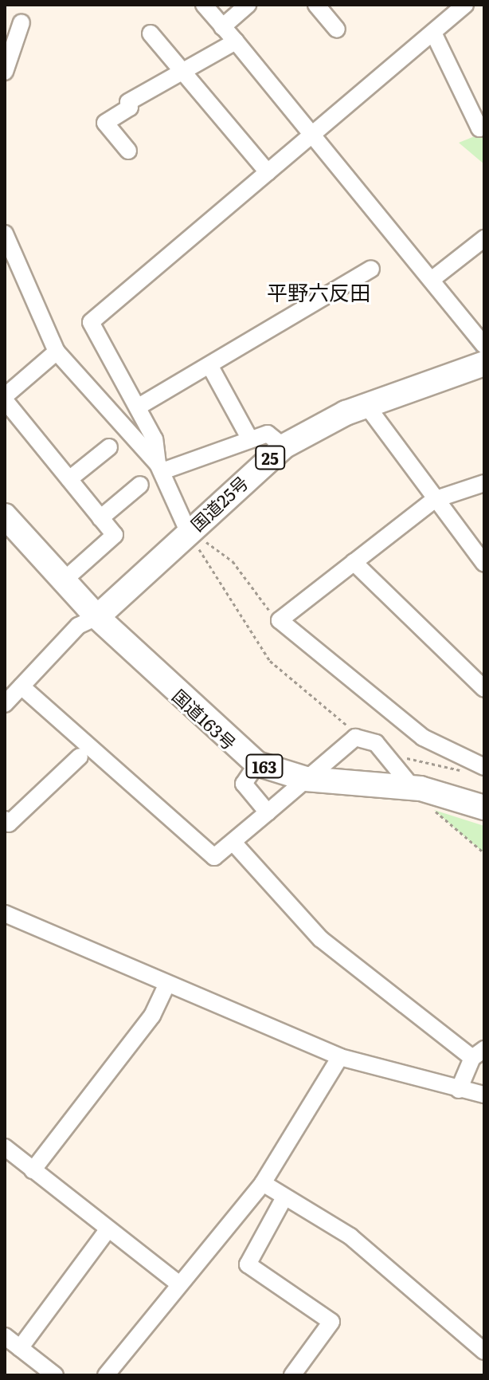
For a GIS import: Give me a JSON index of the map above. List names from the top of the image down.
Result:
{
  "streets": {
    "highway": [
      "25",
      "国道25号",
      "国道163号",
      "163"
    ]
  },
  "crossings": [
    ["国道25号", "国道163号"]
  ],
  "districts": ["平野六反田"]
}
